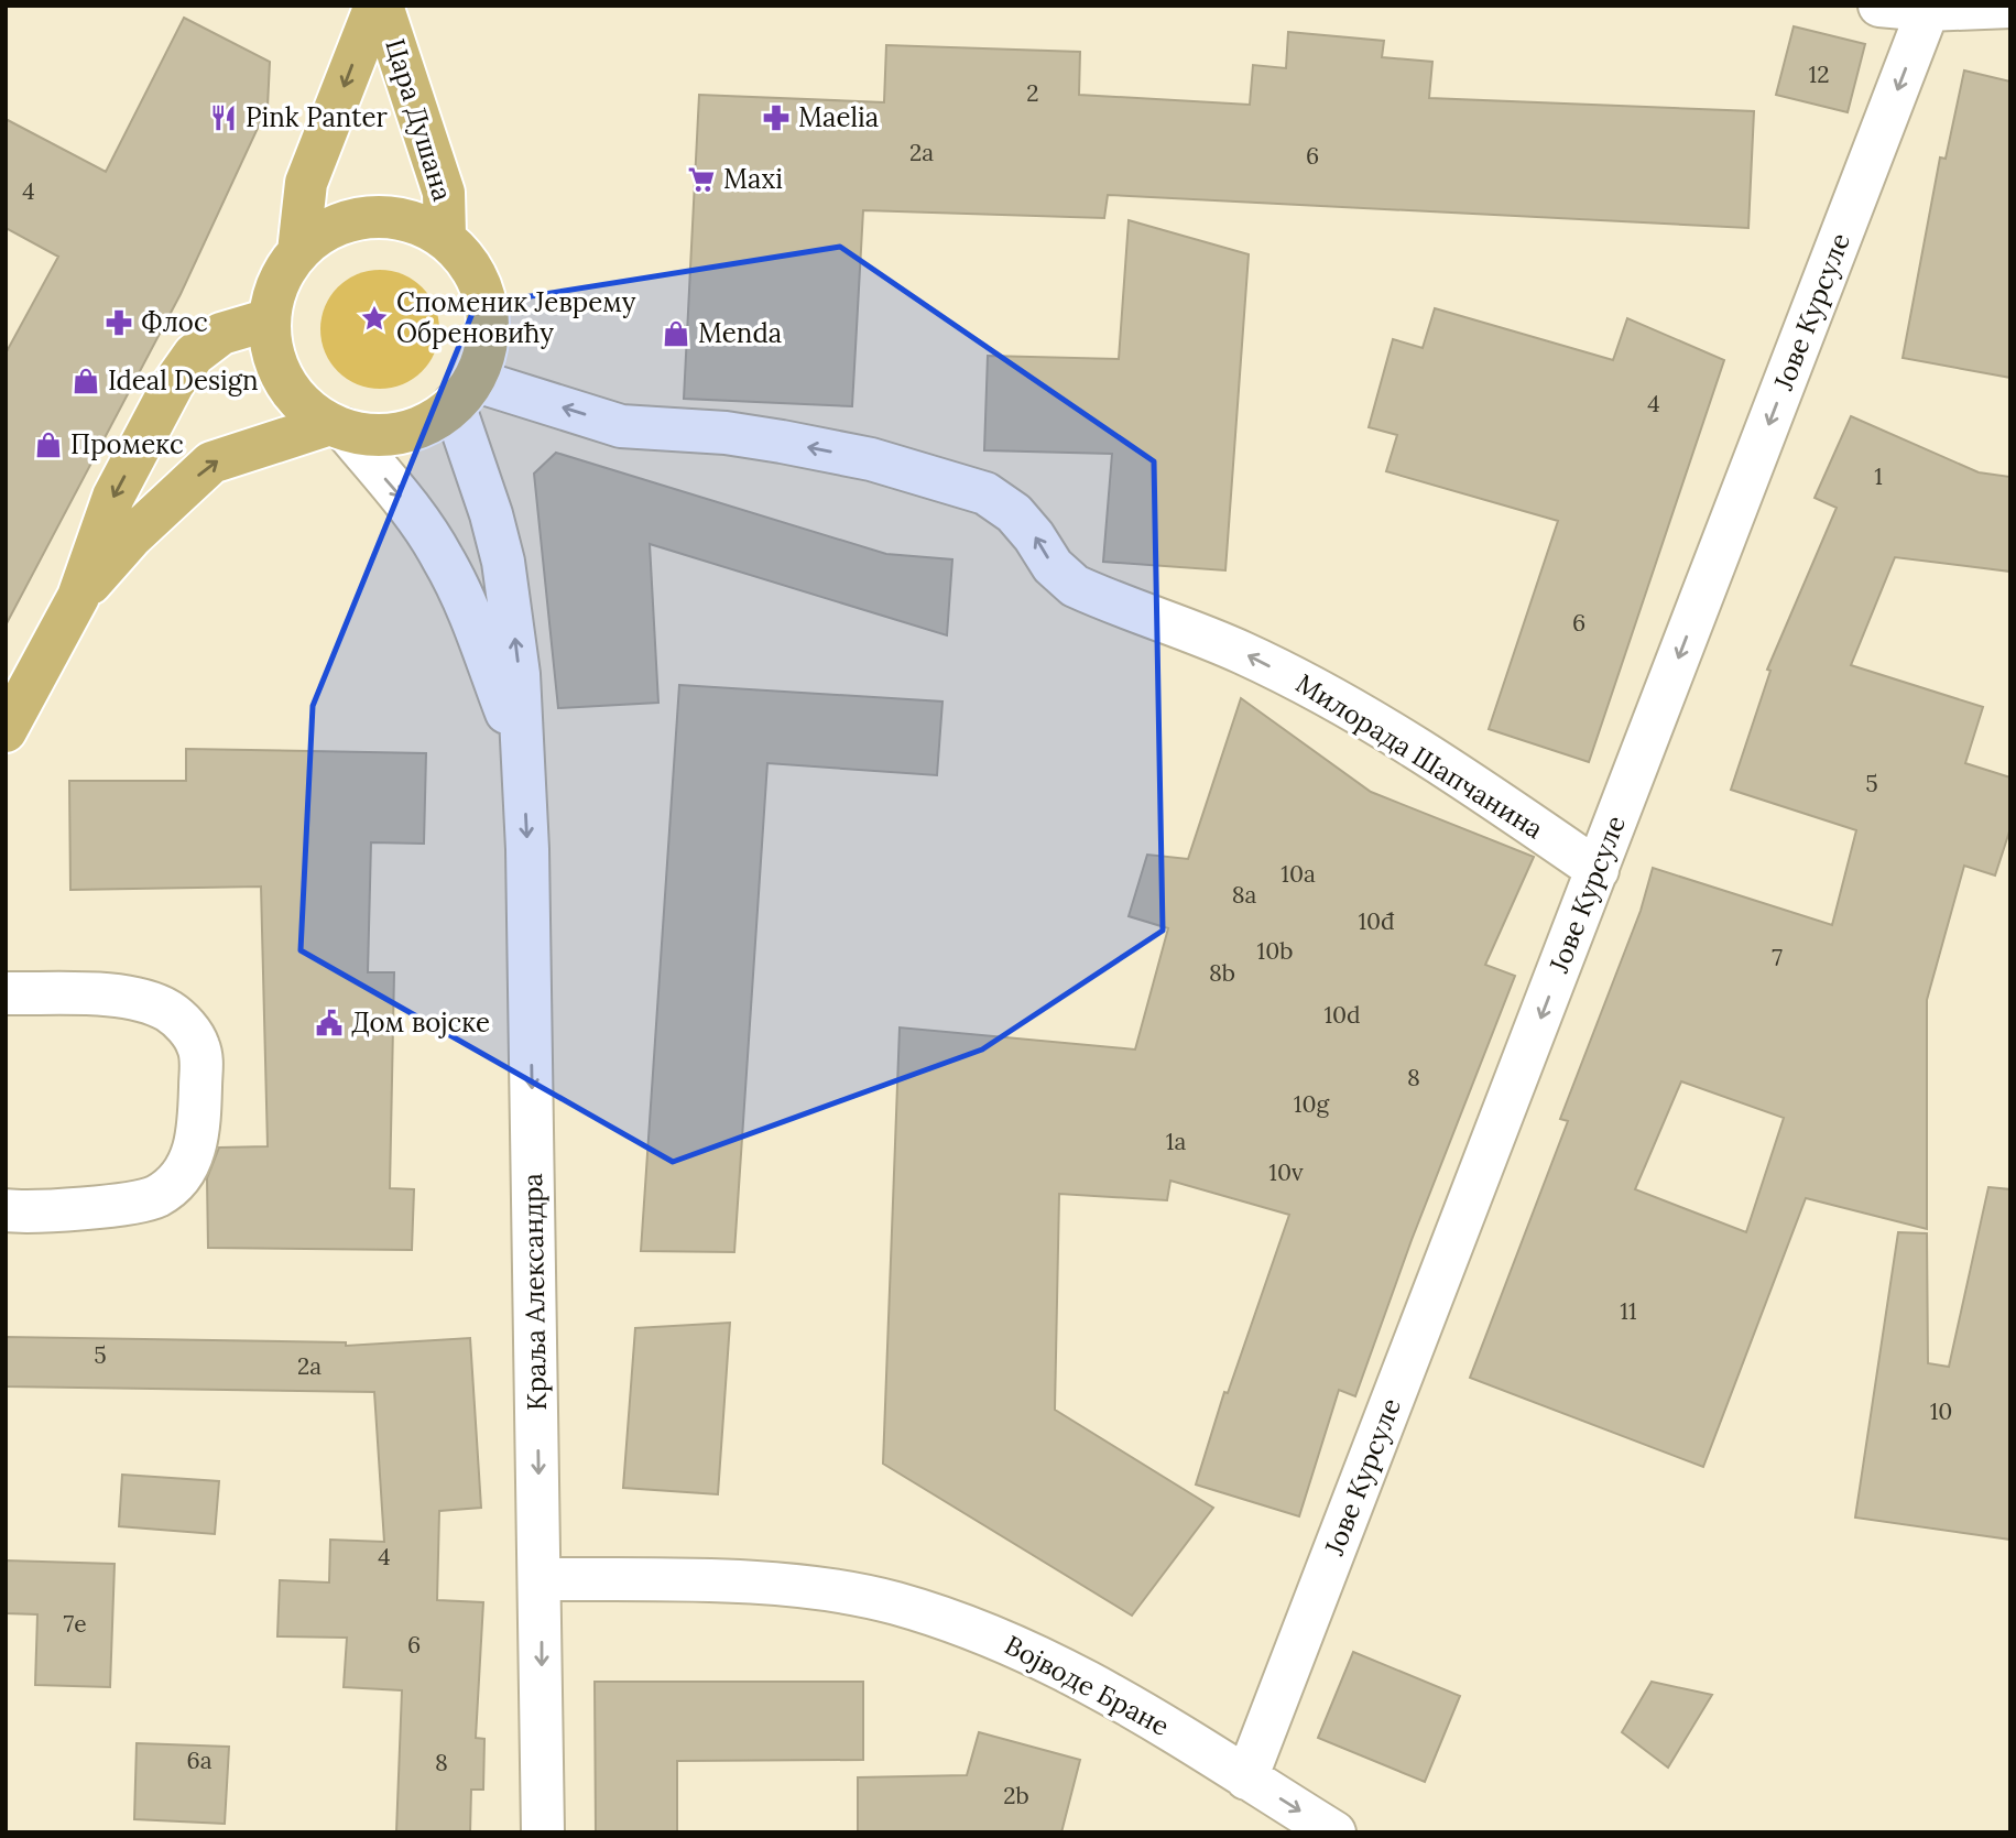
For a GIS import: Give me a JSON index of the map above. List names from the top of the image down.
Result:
{
  "streets": {
    "main road": ["Цара Душана"],
    "street": [
      "Јове Курсуле",
      "Милорада Шапчанина",
      "Краља Александра",
      "Војводе Бране"
    ]
  },
  "crossings": [
    ["Цара Душана", "Милорада Шапчанина"],
    ["Цара Душана", "Краља Александра"],
    ["Јове Курсуле", "Милорада Шапчанина"],
    ["Јове Курсуле", "Војводе Бране"],
    ["Милорада Шапчанина", "Краља Александра"],
    ["Краља Александра", "Војводе Бране"]
  ],
  "one_way": ["Цара Душана", "Јове Курсуле", "Милорада Шапчанина"],
  "places": {
    "restaurant": ["Pink Panter"],
    "pharmacy": ["Maelia", "Флос"],
    "supermarket": ["Maxi"],
    "place": ["Споменик Јеврему Обреновићу"],
    "shop": ["Menda", "Ideal Design", "Промекс"],
    "public building": ["Дом војске"]
  },
  "house_numbers": [
    "12",
    "2",
    "2a",
    "6",
    "4",
    "4",
    "1",
    "6",
    "5",
    "10a",
    "8a",
    "10đ",
    "10b",
    "7",
    "8b",
    "10d",
    "8",
    "10g",
    "1a",
    "10v",
    "11",
    "5",
    "2a",
    "10",
    "4",
    "7e",
    "6",
    "6a",
    "8",
    "2b"
  ]
}
